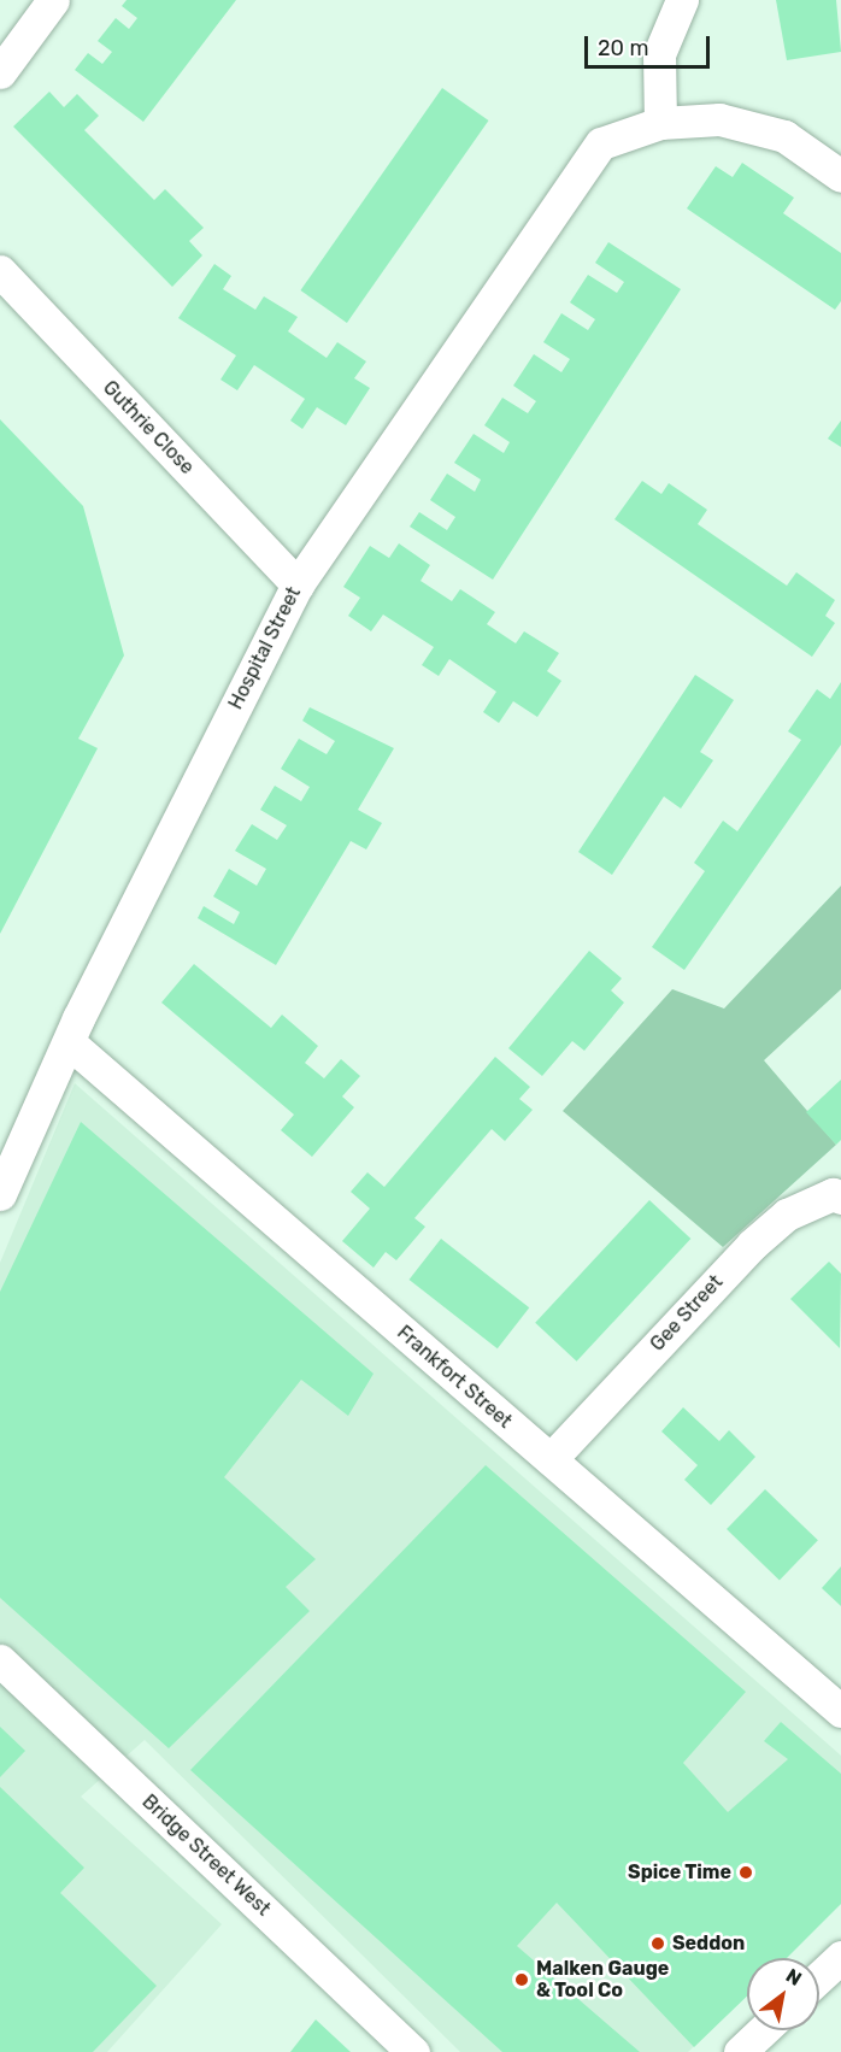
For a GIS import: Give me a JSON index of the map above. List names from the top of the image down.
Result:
{
  "streets": {
    "street": [
      "Guthrie Close",
      "Hospital Street",
      "Gee Street",
      "Frankfort Street",
      "Bridge Street West"
    ]
  },
  "crossings": [
    ["Guthrie Close", "Hospital Street"],
    ["Hospital Street", "Frankfort Street"],
    ["Gee Street", "Frankfort Street"]
  ],
  "places": ["Spice Time", "Seddon", "Malken Gauge & Tool Co"],
  "scale_bar": "20 m",
  "north": "top right"
}
